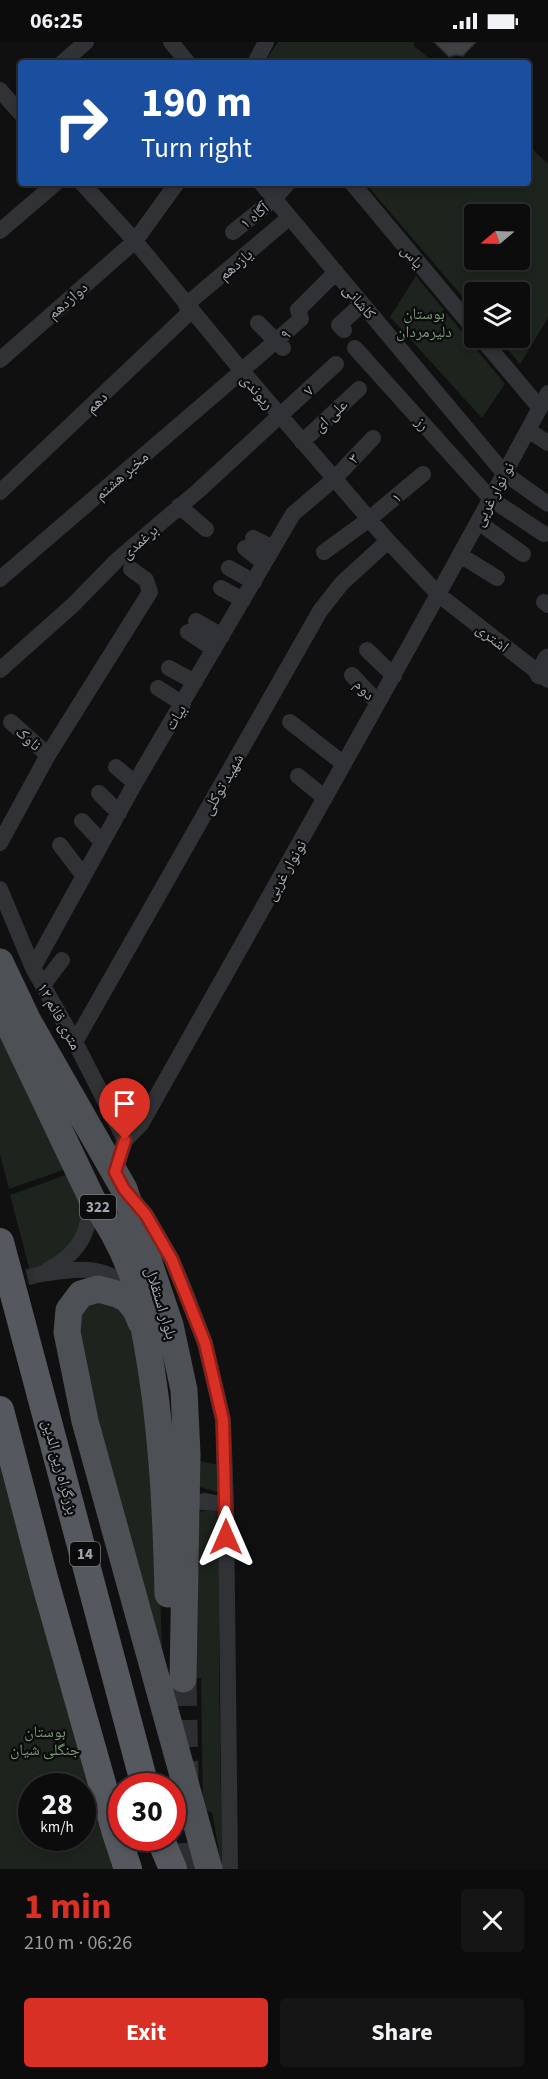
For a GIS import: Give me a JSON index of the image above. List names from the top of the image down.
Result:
{
  "streets": {
    "highway": ["بزرگراه زین الدین", "14"],
    "main road": ["322", "بلوار استقلال"],
    "street": [
      "آگاه ۱",
      "یاس",
      "یازدهم",
      "دوازدهم",
      "کاشانی",
      "۹",
      "۷",
      "ریوندی",
      "دهم",
      "علی ای",
      "رز",
      "۳",
      "مخبر هشتم",
      "نو نوار غربی",
      "۱",
      "برغمدی",
      "اشتری",
      "دوم",
      "بیات",
      "ناوک",
      "شهید توکلی",
      "نونوار غربی",
      "۱۲ متری قائم"
    ]
  },
  "crossings": [
    ["آگاه ۱", "کاشانی"],
    ["یازدهم", "ریوندی"],
    ["یازدهم", "دهم"],
    ["دوازدهم", "ریوندی"],
    ["کاشانی", "۹"],
    ["کاشانی", "نو نوار غربی"],
    ["۹", "ریوندی"],
    ["۹", "مخبر هشتم"],
    ["۷", "ریوندی"],
    ["۷", "برغمدی"],
    ["ریوندی", "دهم"],
    ["ریوندی", "علی ای"],
    ["ریوندی", "۳"],
    ["ریوندی", "مخبر هشتم"],
    ["ریوندی", "نو نوار غربی"],
    ["ریوندی", "۱"],
    ["ریوندی", "برغمدی"],
    ["ریوندی", "اشتری"],
    ["ریوندی", "بیات"],
    ["ریوندی", "شهید توکلی"],
    ["ریوندی", "نونوار غربی"],
    ["رز", "نو نوار غربی"],
    ["۳", "بیات"],
    ["نو نوار غربی", "اشتری"],
    ["نو نوار غربی", "نونوار غربی"],
    ["برغمدی", "ناوک"],
    ["اشتری", "نونوار غربی"],
    ["دوم", "نونوار غربی"],
    ["بیات", "۱۲ متری قائم"],
    ["شهید توکلی", "۱۲ متری قائم"],
    ["نونوار غربی", "۱۲ متری قائم"]
  ],
  "parks": ["بوستان دلیرمردان", "بوستان جنگلی شیان"],
  "north": "left",
  "page": {
    "status": "06:25",
    "turn": ["190 m", "Turn right"],
    "speed": "28 km/h",
    "limit": "30",
    "heading": ["1 min", "210 m · 06:26"],
    "buttons": ["Exit", "Share"]
  }
}
